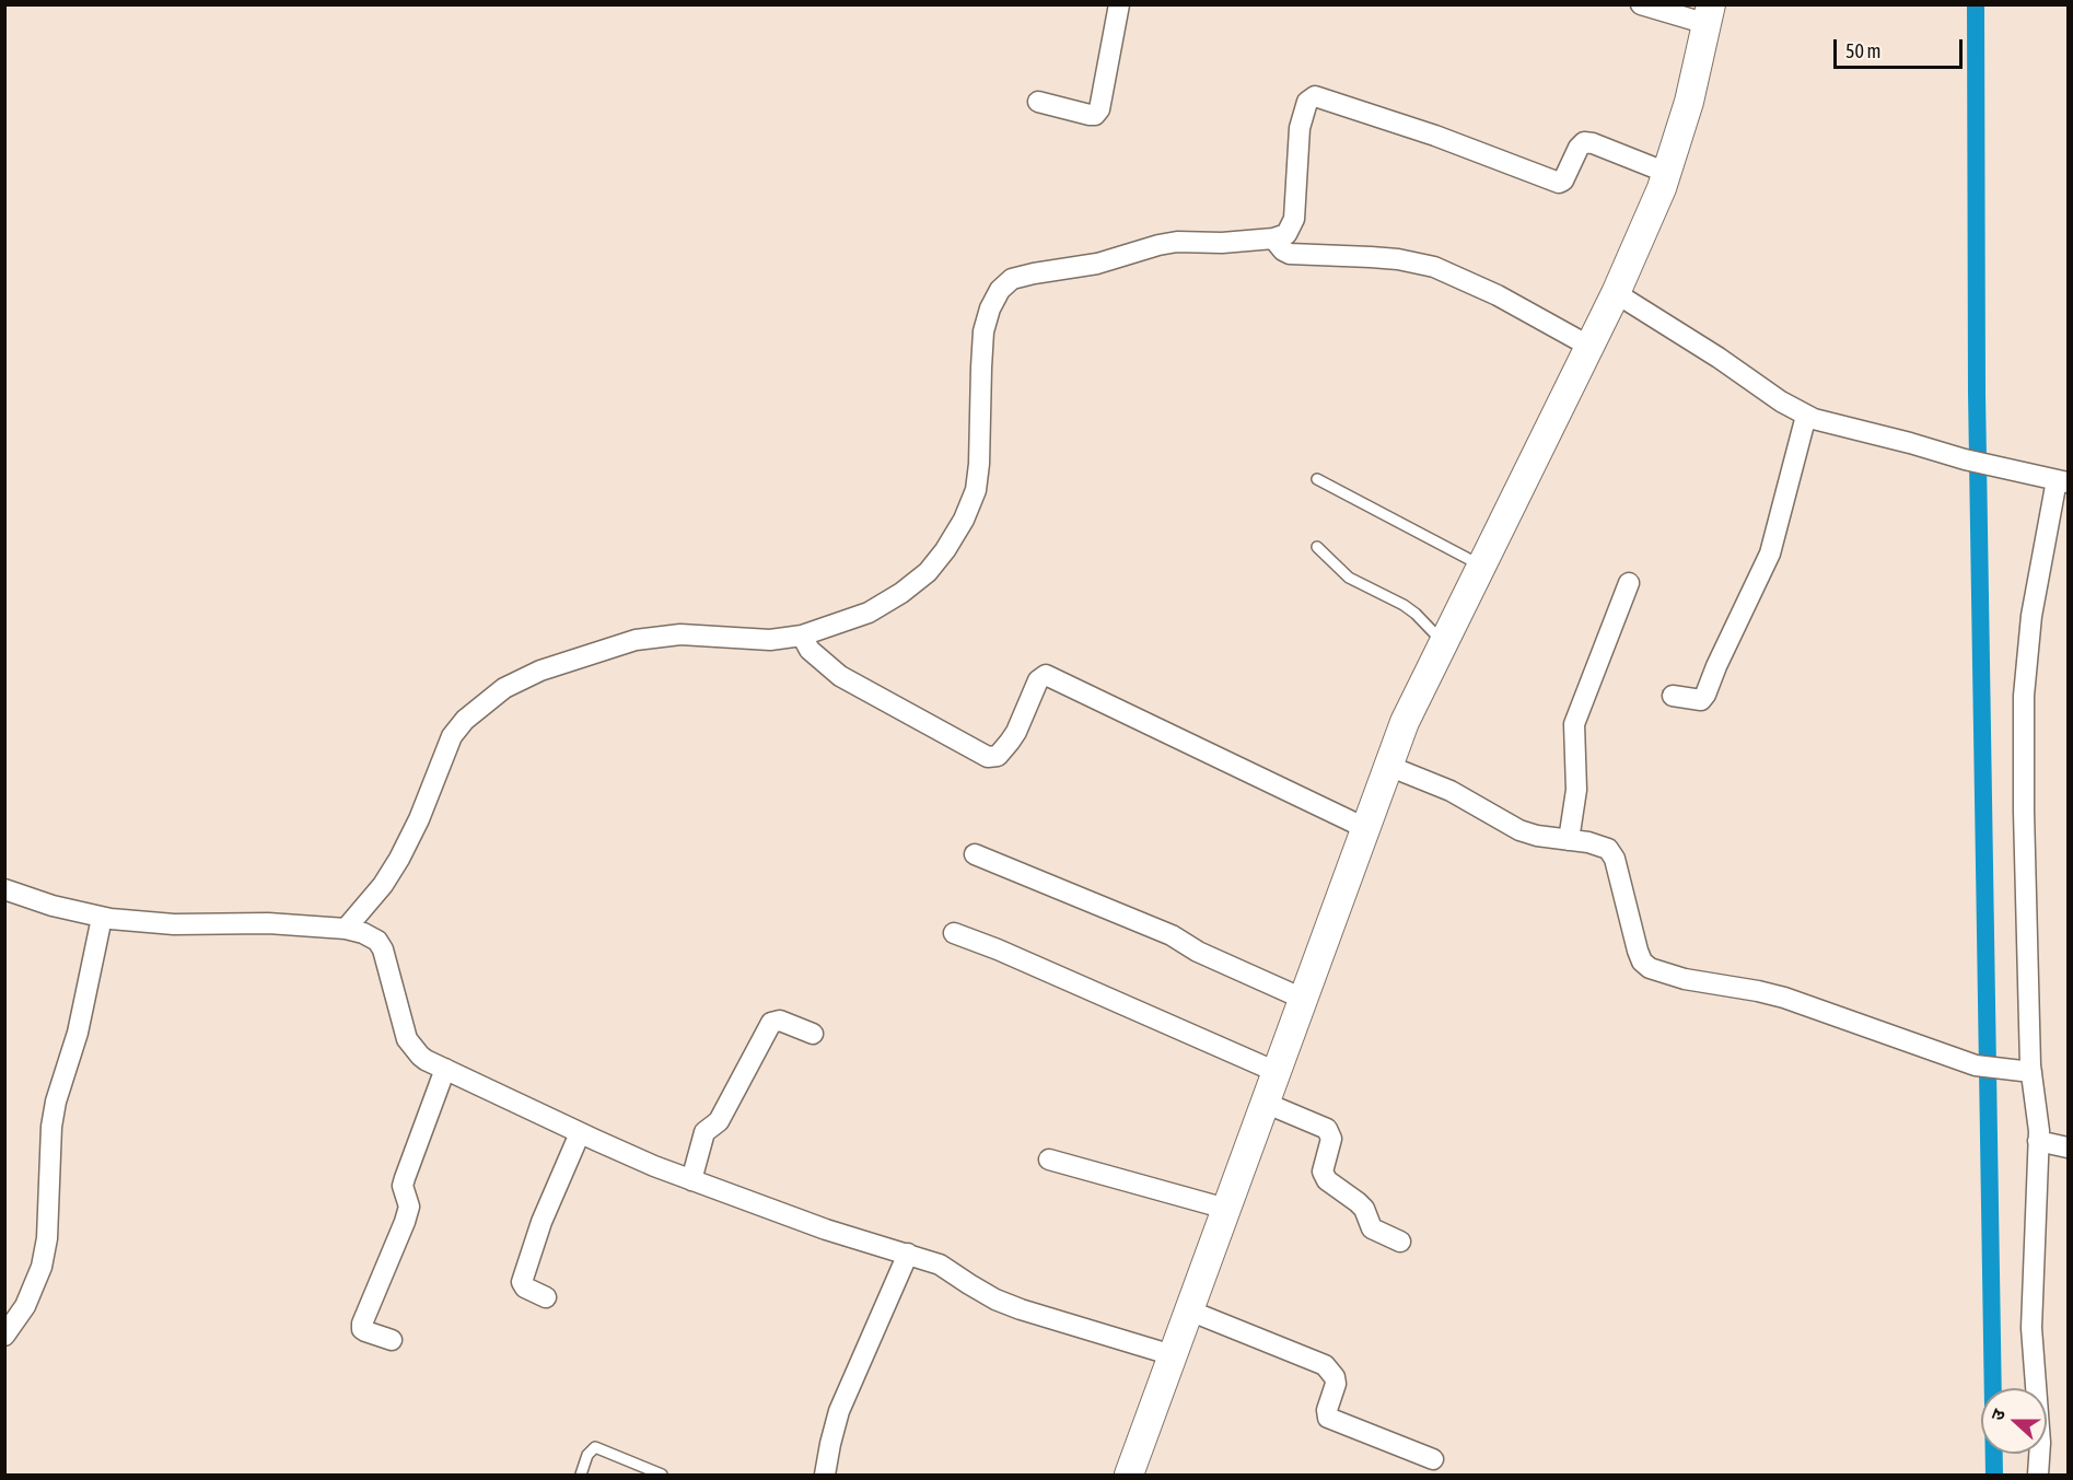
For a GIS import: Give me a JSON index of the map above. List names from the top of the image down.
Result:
{
  "scale_bar": "50 m",
  "north": "left"
}
